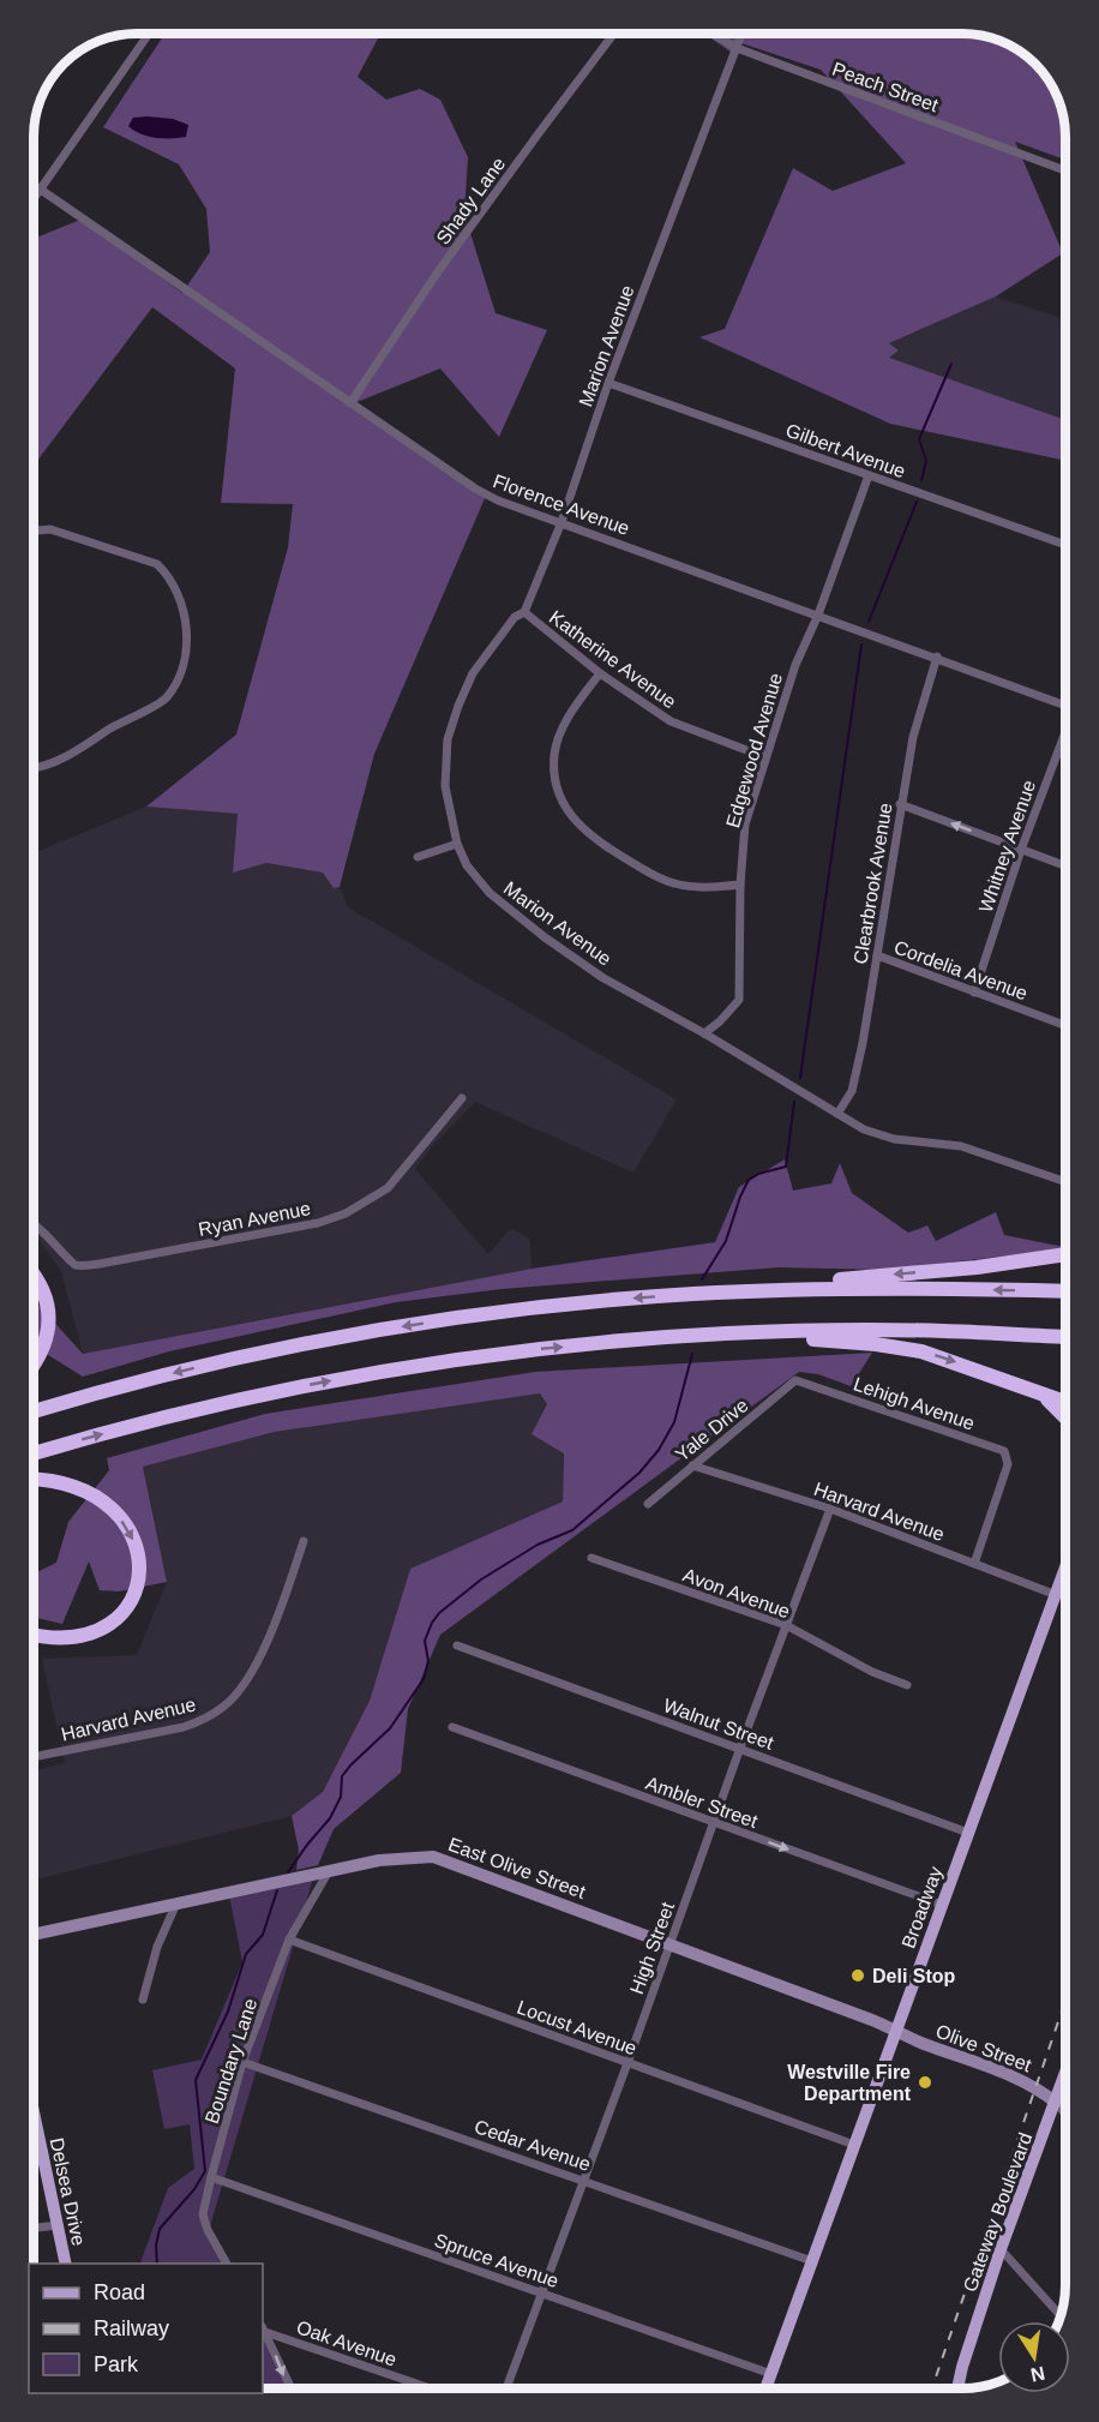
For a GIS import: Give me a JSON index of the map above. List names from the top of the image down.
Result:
{
  "streets": {
    "main road": ["Broadway", "Delsea Drive", "Gateway Boulevard"],
    "street": [
      "Peach Street",
      "Shady Lane",
      "Marion Avenue",
      "Gilbert Avenue",
      "Florence Avenue",
      "Katherine Avenue",
      "Edgewood Avenue",
      "Whitney Avenue",
      "Clearbrook Avenue",
      "Cordelia Avenue",
      "Ryan Avenue",
      "Lehigh Avenue",
      "Yale Drive",
      "Harvard Avenue",
      "Avon Avenue",
      "Walnut Street",
      "Ambler Street",
      "East Olive Street",
      "High Street",
      "Locust Avenue",
      "Olive Street",
      "Boundary Lane",
      "Cedar Avenue",
      "Spruce Avenue",
      "Oak Avenue"
    ]
  },
  "crossings": [
    ["Peach Street", "Marion Avenue"],
    ["Shady Lane", "Florence Avenue"],
    ["Marion Avenue", "Gilbert Avenue"],
    ["Marion Avenue", "Florence Avenue"],
    ["Marion Avenue", "Katherine Avenue"],
    ["Marion Avenue", "Edgewood Avenue"],
    ["Marion Avenue", "Clearbrook Avenue"],
    ["Gilbert Avenue", "Edgewood Avenue"],
    ["Florence Avenue", "Edgewood Avenue"],
    ["Florence Avenue", "Clearbrook Avenue"],
    ["Katherine Avenue", "Edgewood Avenue"],
    ["Whitney Avenue", "Cordelia Avenue"],
    ["Clearbrook Avenue", "Cordelia Avenue"],
    ["Lehigh Avenue", "Yale Drive"],
    ["Lehigh Avenue", "Harvard Avenue"],
    ["Yale Drive", "Harvard Avenue"],
    ["Harvard Avenue", "Broadway"],
    ["Harvard Avenue", "High Street"],
    ["Avon Avenue", "High Street"],
    ["Walnut Street", "Broadway"],
    ["Walnut Street", "High Street"],
    ["Ambler Street", "Broadway"],
    ["Ambler Street", "High Street"],
    ["East Olive Street", "Broadway"],
    ["East Olive Street", "High Street"],
    ["East Olive Street", "Olive Street"],
    ["East Olive Street", "Boundary Lane"],
    ["Broadway", "Locust Avenue"],
    ["Broadway", "Olive Street"],
    ["Broadway", "Cedar Avenue"],
    ["Broadway", "Spruce Avenue"],
    ["High Street", "Locust Avenue"],
    ["High Street", "Cedar Avenue"],
    ["High Street", "Spruce Avenue"],
    ["Locust Avenue", "Boundary Lane"],
    ["Olive Street", "Gateway Boulevard"],
    ["Boundary Lane", "Cedar Avenue"],
    ["Boundary Lane", "Spruce Avenue"]
  ],
  "one_way": ["Ambler Street"],
  "places": ["Deli Stop", "Westville Fire Department"],
  "legend": ["Road", "Railway", "Park"],
  "north": "bottom"
}
